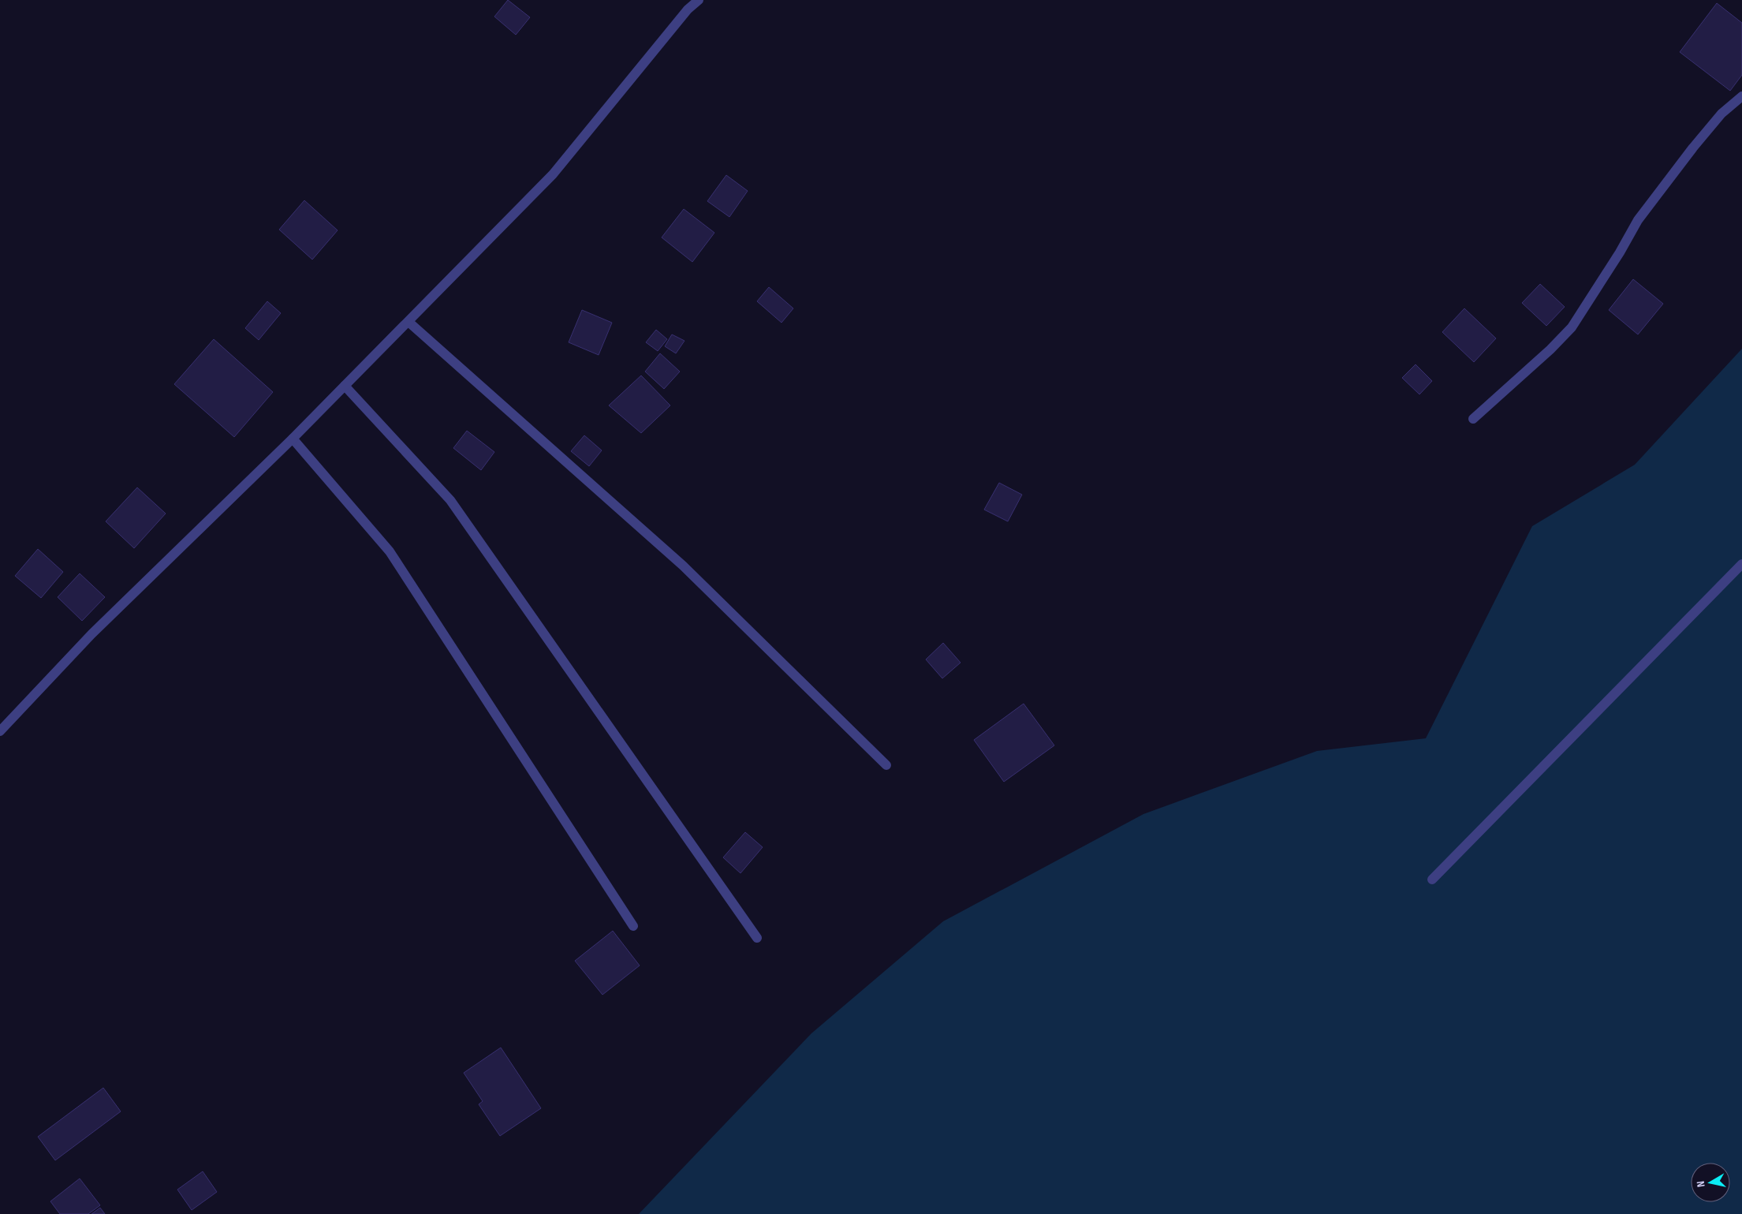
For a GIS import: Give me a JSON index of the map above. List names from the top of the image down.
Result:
{
  "north": "left"
}
